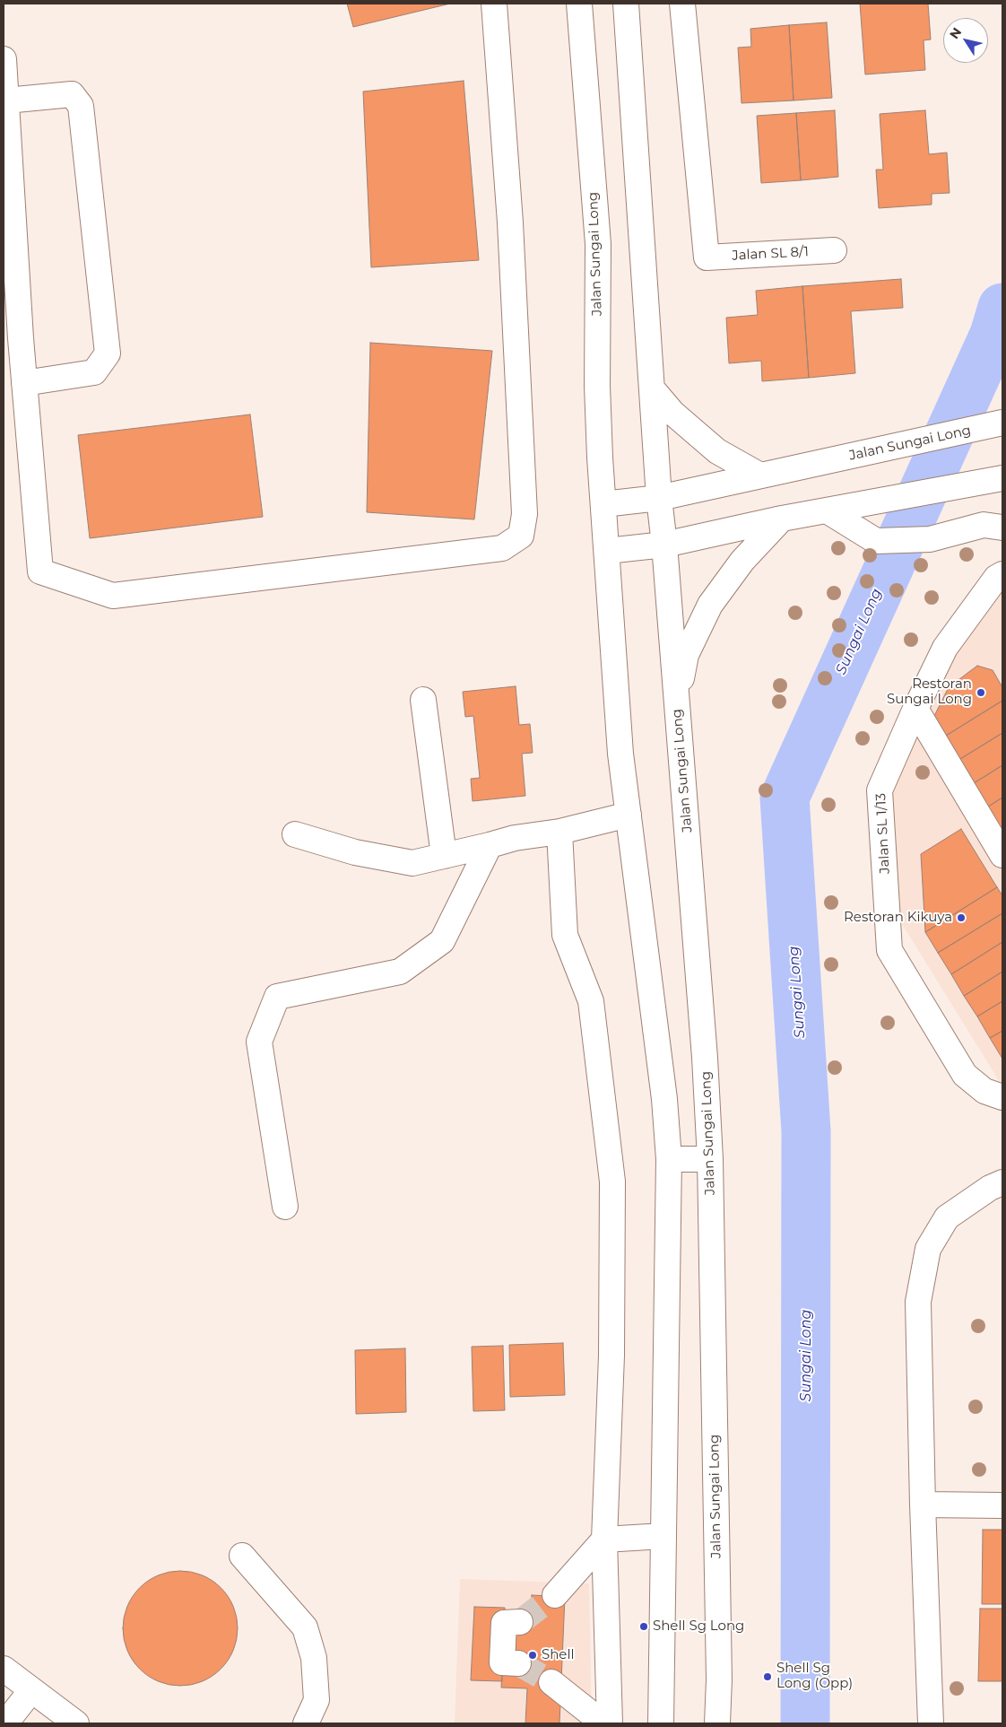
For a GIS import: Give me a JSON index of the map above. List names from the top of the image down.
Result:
{
  "streets": {
    "street": ["Jalan Sungai Long", "Jalan SL 8/1", "Jalan SL 1/13"]
  },
  "water": ["Sungai Long"],
  "places": [
    "Restoran Sungai Long",
    "Restoran Kikuya",
    "Shell Sg Long",
    "Shell",
    "Shell Sg Long (Opp)"
  ],
  "north": "top left"
}
